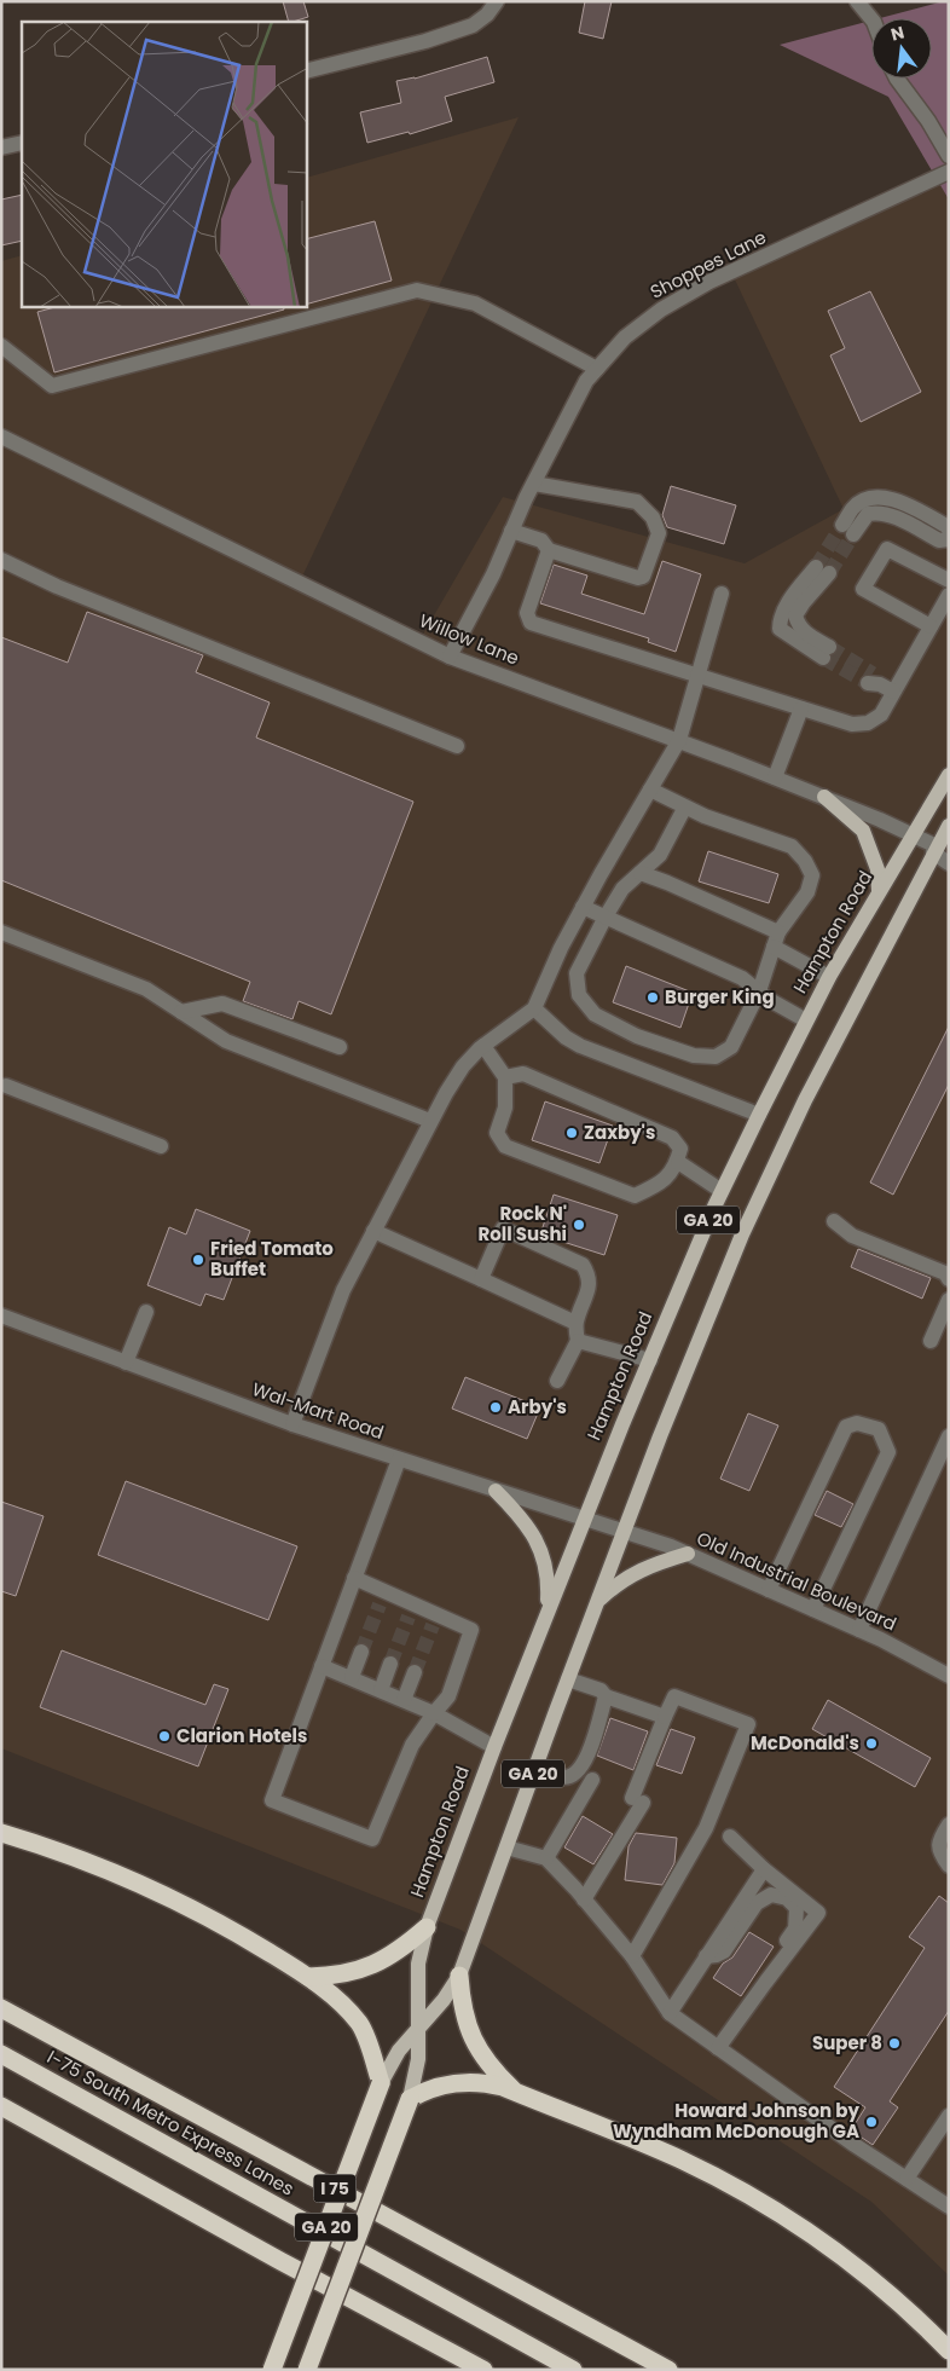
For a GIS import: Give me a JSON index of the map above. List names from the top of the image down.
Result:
{
  "streets": {
    "highway": [
      "Hampton Road",
      "GA 20",
      "I-75 South Metro Express Lanes",
      "I 75"
    ],
    "street": [
      "Shoppes Lane",
      "Willow Lane",
      "Wal-Mart Road",
      "Old Industrial Boulevard"
    ]
  },
  "crossings": [
    ["Shoppes Lane", "Willow Lane"],
    ["Willow Lane", "Hampton Road"],
    ["Willow Lane", "GA 20"],
    ["Hampton Road", "GA 20"],
    ["Hampton Road", "Wal-Mart Road"],
    ["GA 20", "Wal-Mart Road"],
    ["GA 20", "Old Industrial Boulevard"],
    ["Wal-Mart Road", "Old Industrial Boulevard"]
  ],
  "places": [
    "Burger King",
    "Zaxby's",
    "Rock N' Roll Sushi",
    "Fried Tomato Buffet",
    "Arby's",
    "Clarion Hotels",
    "McDonald's",
    "Super 8",
    "Howard Johnson by Wyndham McDonough GA"
  ],
  "north": "top"
}
